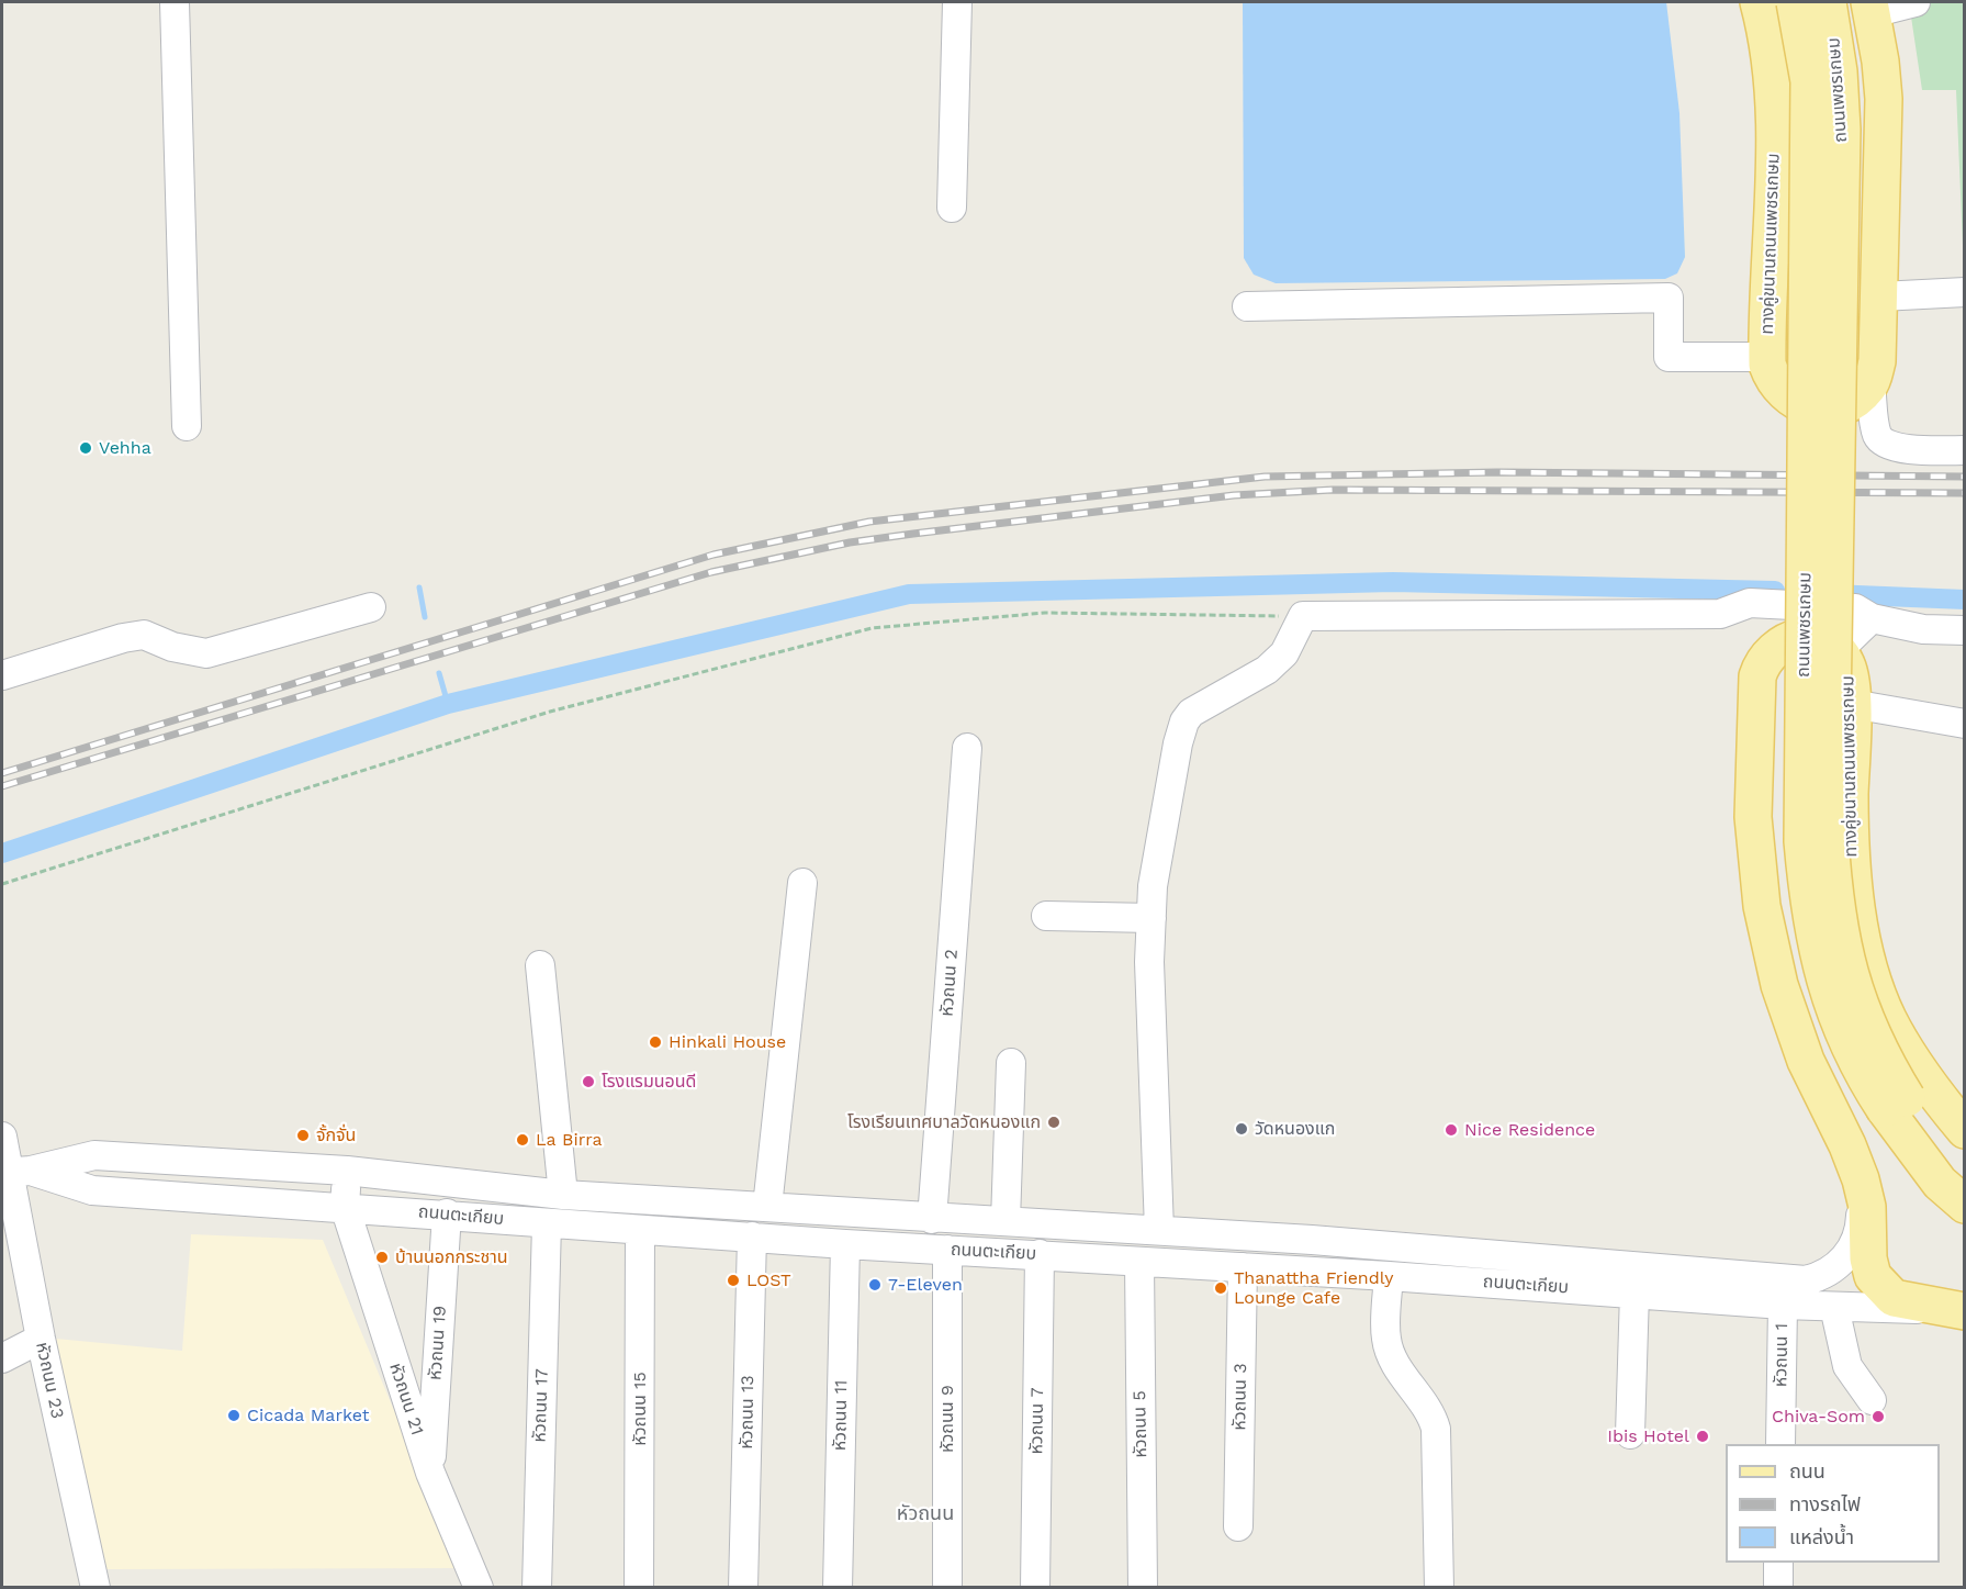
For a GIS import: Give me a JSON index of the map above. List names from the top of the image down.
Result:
{
  "streets": {
    "main road": ["ถนนเพชรเกษม", "ทางคู่ขนานถนนเพชรเกษม"],
    "street": [
      "หัวถนน 2",
      "ถนนตะเกียบ",
      "หัวถนน 19",
      "หัวถนน 1",
      "หัวถนน 23",
      "หัวถนน 3",
      "หัวถนน 21",
      "หัวถนน 17",
      "หัวถนน 15",
      "หัวถนน 13",
      "หัวถนน 11",
      "หัวถนน 9",
      "หัวถนน 7",
      "หัวถนน 5"
    ]
  },
  "crossings": [
    ["ทางคู่ขนานถนนเพชรเกษม", "ถนนตะเกียบ"],
    ["หัวถนน 2", "ถนนตะเกียบ"],
    ["ถนนตะเกียบ", "หัวถนน 19"],
    ["ถนนตะเกียบ", "หัวถนน 1"],
    ["ถนนตะเกียบ", "หัวถนน 23"],
    ["ถนนตะเกียบ", "หัวถนน 3"],
    ["ถนนตะเกียบ", "หัวถนน 21"],
    ["ถนนตะเกียบ", "หัวถนน 17"],
    ["ถนนตะเกียบ", "หัวถนน 15"],
    ["ถนนตะเกียบ", "หัวถนน 13"],
    ["ถนนตะเกียบ", "หัวถนน 11"],
    ["ถนนตะเกียบ", "หัวถนน 9"],
    ["ถนนตะเกียบ", "หัวถนน 7"],
    ["ถนนตะเกียบ", "หัวถนน 5"],
    ["หัวถนน 19", "หัวถนน 21"]
  ],
  "districts": ["หัวถนน"],
  "places": [
    "Vehha",
    "Hinkali House",
    "โรงแรมนอนดี",
    "โรงเรียนเทศบาลวัดหนองแก",
    "วัดหนองแก",
    "Nice Residence",
    "จั้กจั่น",
    "La Birra",
    "บ้านนอกกระชาน",
    "LOST",
    "7-Eleven",
    "Thanattha Friendly Lounge Cafe",
    "Cicada Market",
    "Chiva-Som",
    "Ibis Hotel"
  ],
  "legend": ["ถนน", "ทางรถไฟ", "แหล่งน้ำ"]
}
